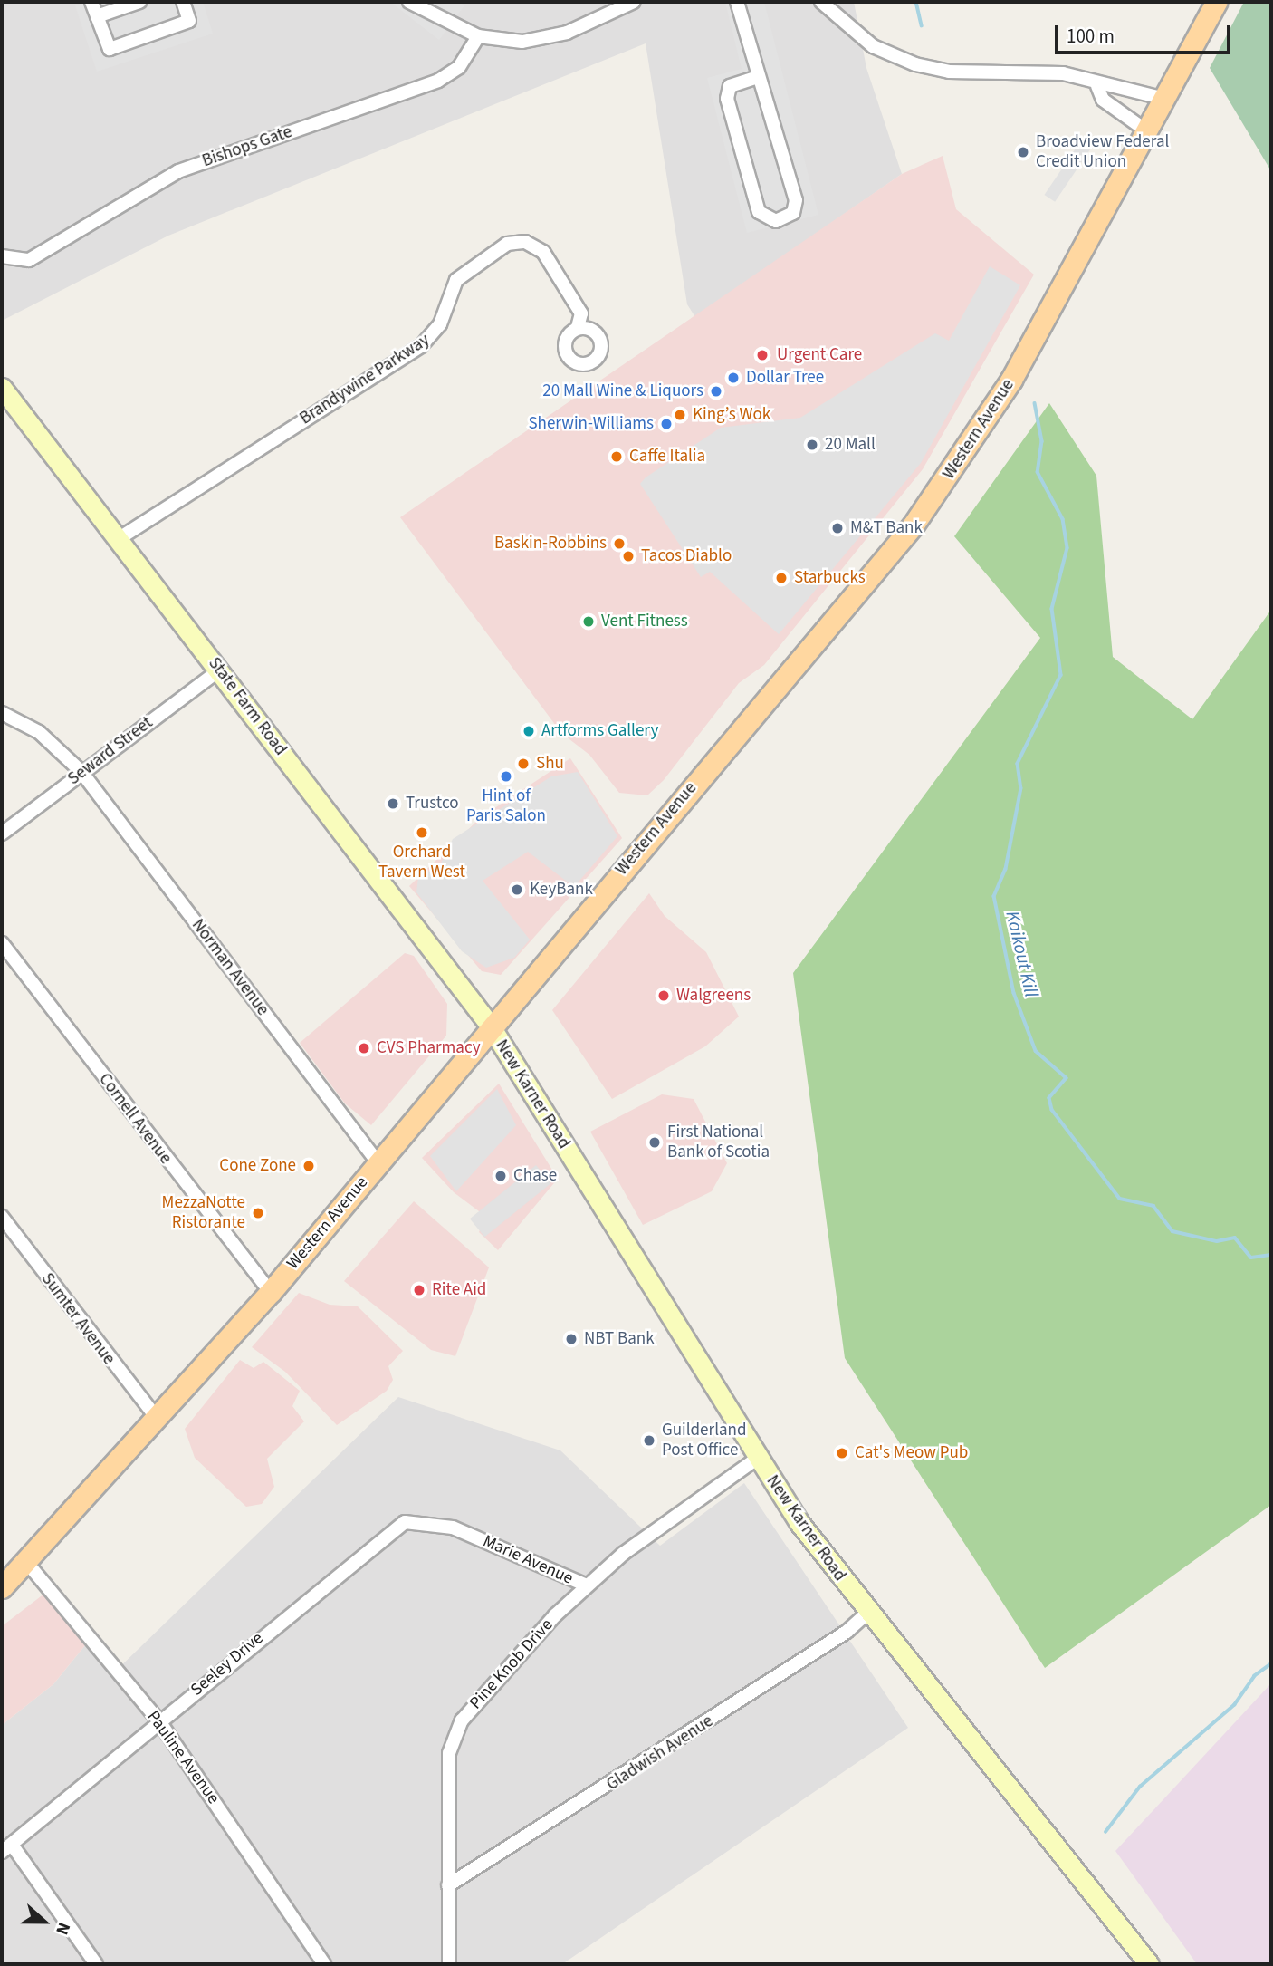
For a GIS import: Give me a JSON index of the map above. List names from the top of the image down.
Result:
{
  "streets": {
    "main road": ["Western Avenue", "State Farm Road", "New Karner Road"],
    "street": [
      "Bishops Gate",
      "Brandywine Parkway",
      "Seward Street",
      "Norman Avenue",
      "Cornell Avenue",
      "Sumter Avenue",
      "Marie Avenue",
      "Seeley Drive",
      "Pine Knob Drive",
      "Gladwish Avenue",
      "Pauline Avenue"
    ]
  },
  "crossings": [
    ["Brandywine Parkway", "State Farm Road"],
    ["Western Avenue", "State Farm Road"],
    ["Western Avenue", "Norman Avenue"],
    ["Western Avenue", "New Karner Road"],
    ["Western Avenue", "Cornell Avenue"],
    ["Western Avenue", "Sumter Avenue"],
    ["Western Avenue", "Pauline Avenue"],
    ["State Farm Road", "Seward Street"],
    ["State Farm Road", "New Karner Road"],
    ["Seward Street", "Norman Avenue"],
    ["New Karner Road", "Pine Knob Drive"],
    ["New Karner Road", "Gladwish Avenue"],
    ["Marie Avenue", "Seeley Drive"],
    ["Marie Avenue", "Pine Knob Drive"],
    ["Seeley Drive", "Pauline Avenue"],
    ["Pine Knob Drive", "Gladwish Avenue"]
  ],
  "water": ["Kaikout Kill"],
  "places": [
    "Broadview Federal Credit Union",
    "Urgent Care",
    "Dollar Tree",
    "20 Mall Wine & Liquors",
    "King’s Wok",
    "Sherwin-Williams",
    "20 Mall",
    "Caffe Italia",
    "M&T Bank",
    "Baskin-Robbins",
    "Tacos Diablo",
    "Starbucks",
    "Vent Fitness",
    "Artforms Gallery",
    "Shu",
    "Hint of Paris Salon",
    "Trustco",
    "Orchard Tavern West",
    "KeyBank",
    "Walgreens",
    "CVS Pharmacy",
    "First National Bank of Scotia",
    "Cone Zone",
    "Chase",
    "MezzaNotte Ristorante",
    "Rite Aid",
    "NBT Bank",
    "Guilderland Post Office",
    "Cat's Meow Pub"
  ],
  "scale_bar": "100 m",
  "north": "right"
}
